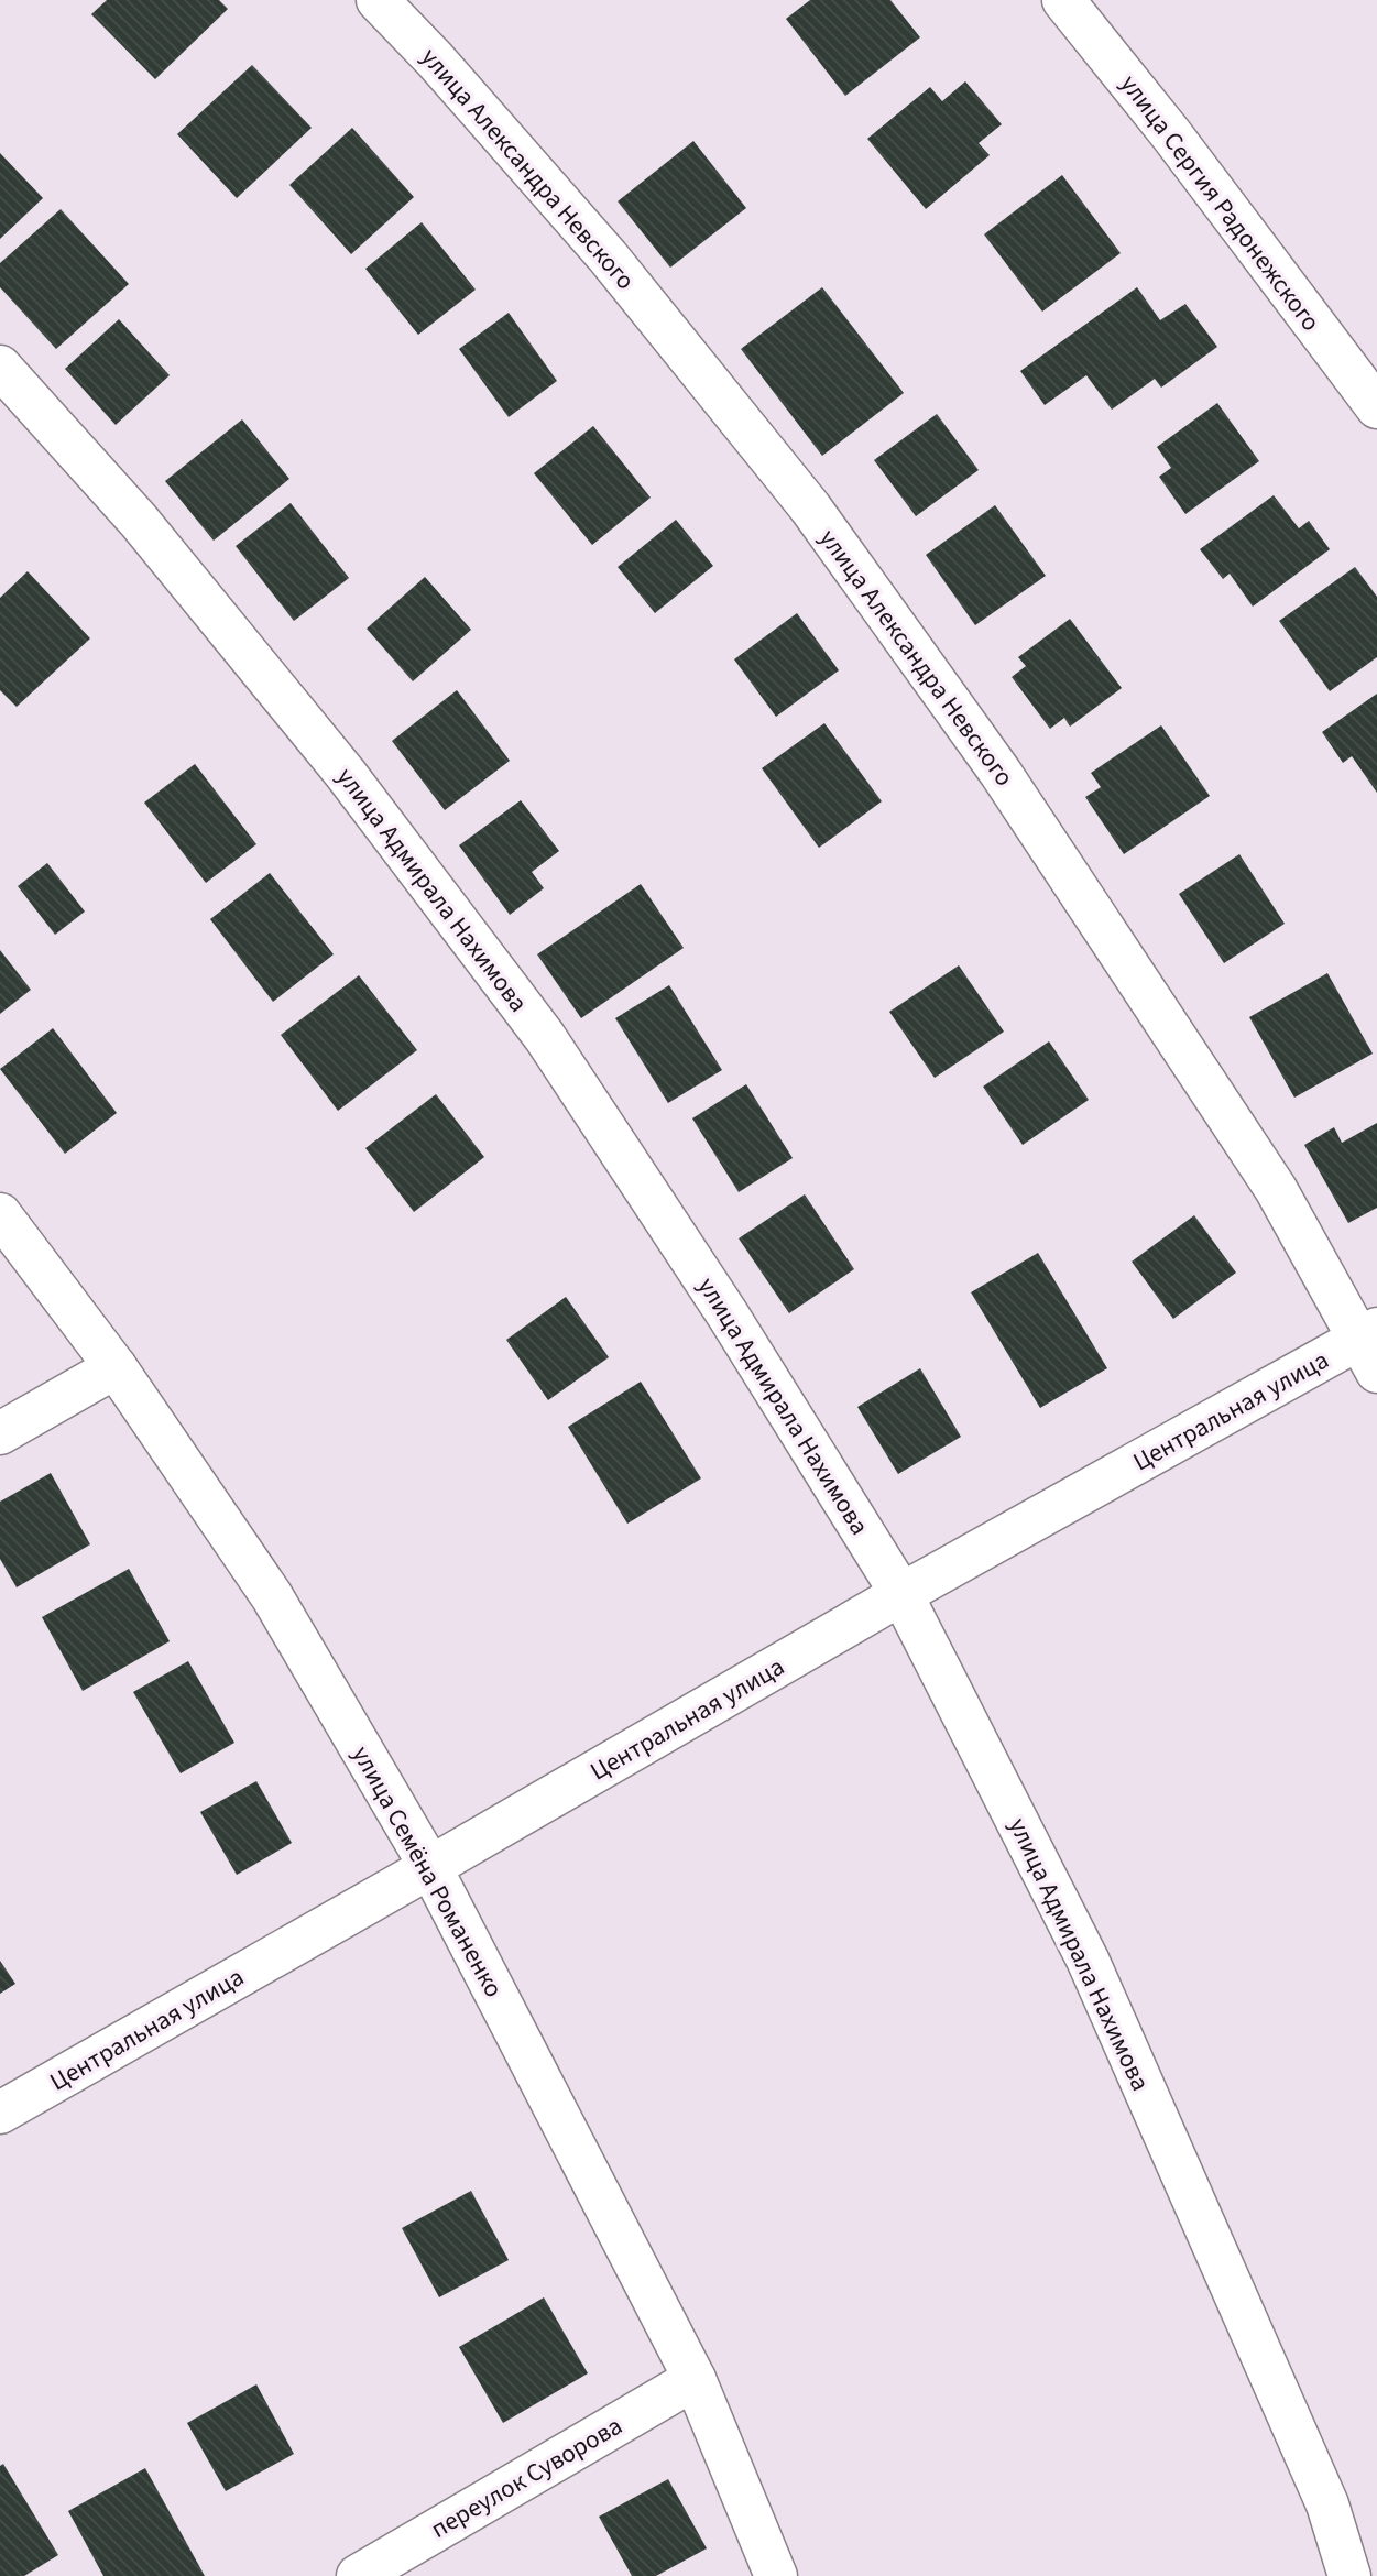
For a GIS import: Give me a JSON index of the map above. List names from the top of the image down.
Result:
{
  "streets": {
    "street": [
      "улица Александра Невского",
      "улица Сергия Радонежского",
      "улица Адмирала Нахимова",
      "Центральная улица",
      "улица Семёна Романенко",
      "переулок Суворова"
    ]
  },
  "crossings": [
    ["улица Александра Невского", "Центральная улица"],
    ["улица Адмирала Нахимова", "Центральная улица"],
    ["Центральная улица", "улица Семёна Романенко"],
    ["улица Семёна Романенко", "переулок Суворова"]
  ]
}
